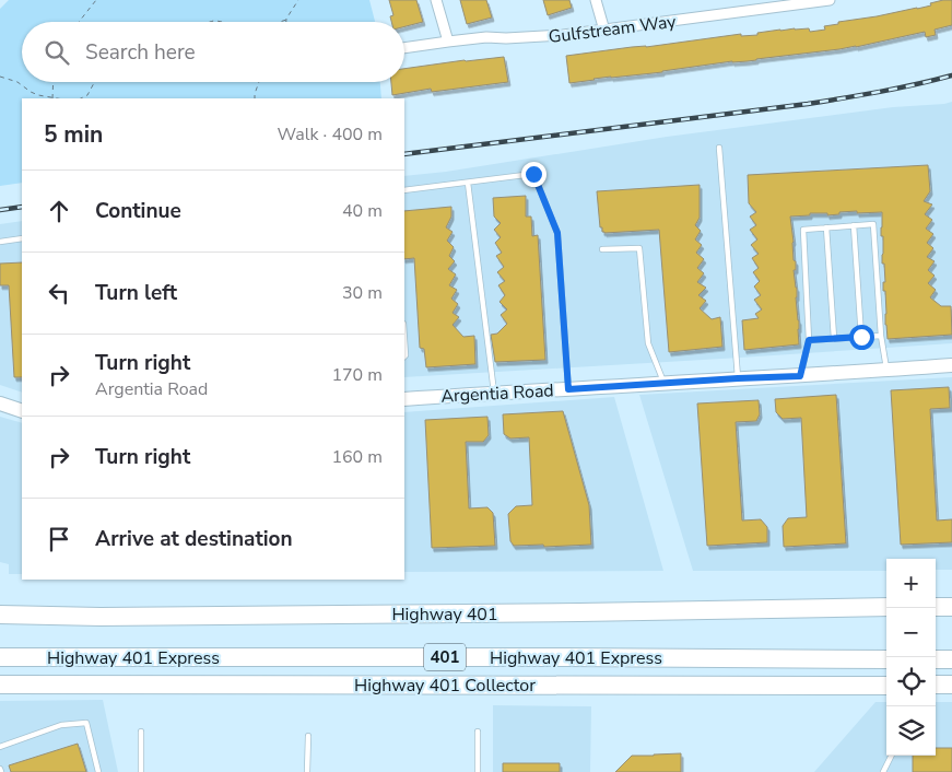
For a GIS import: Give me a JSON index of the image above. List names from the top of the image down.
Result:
{
  "streets": {
    "highway": [
      "Highway 401",
      "Highway 401 Express",
      "401",
      "Highway 401 Collector"
    ],
    "street": ["Gulfstream Way", "Argentia Road"]
  },
  "page": {
    "search": "Search here",
    "heading": ["5 min", "Walk · 400 m"],
    "list": [
      ["Continue", "40 m"],
      ["Turn left", "30 m"],
      ["Turn right", "Argentia Road", "170 m"],
      ["Turn right", "160 m"],
      "Arrive at destination"
    ],
    "map_buttons": ["+", "−"]
  }
}
